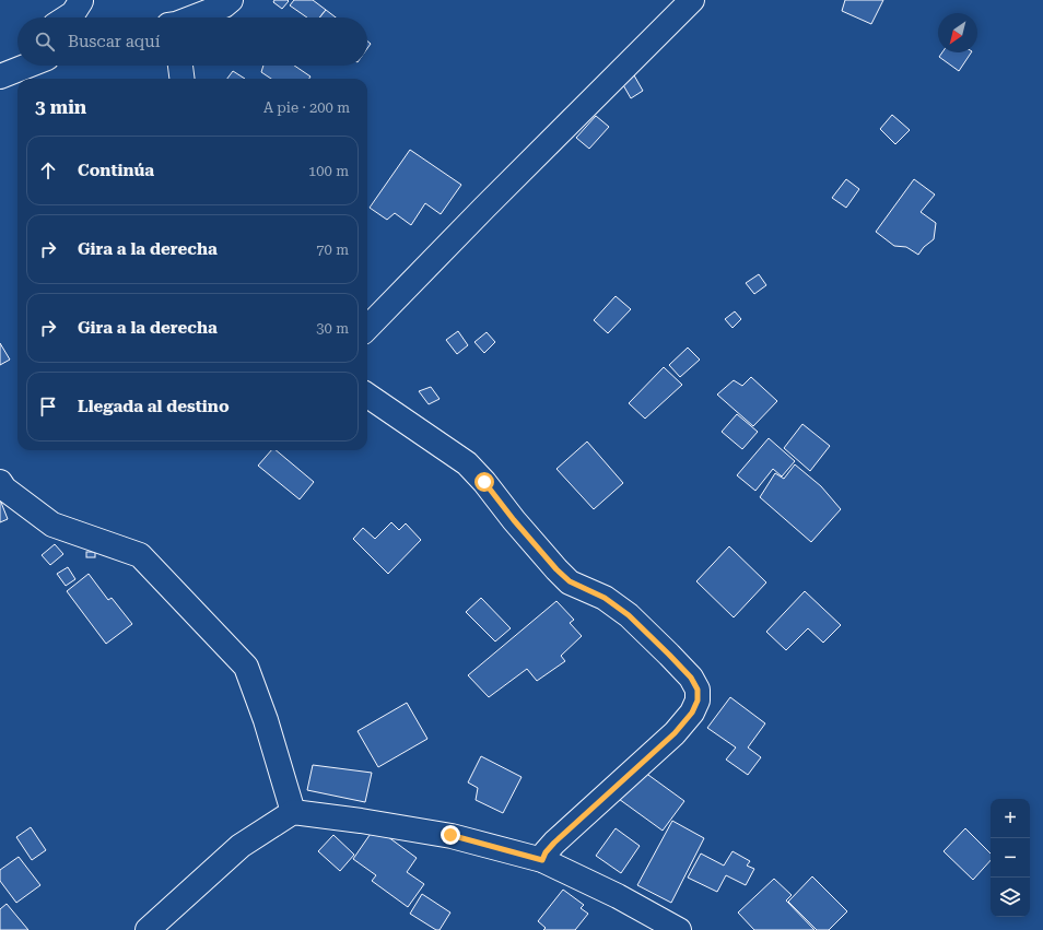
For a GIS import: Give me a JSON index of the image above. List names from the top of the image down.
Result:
{
  "north": "bottom left",
  "page": {
    "search": "Buscar aquí",
    "heading": ["3 min", "A pie · 200 m"],
    "list": [
      ["Continúa", "100 m"],
      ["Gira a la derecha", "70 m"],
      ["Gira a la derecha", "30 m"],
      "Llegada al destino"
    ],
    "map_buttons": ["+", "−"]
  }
}
